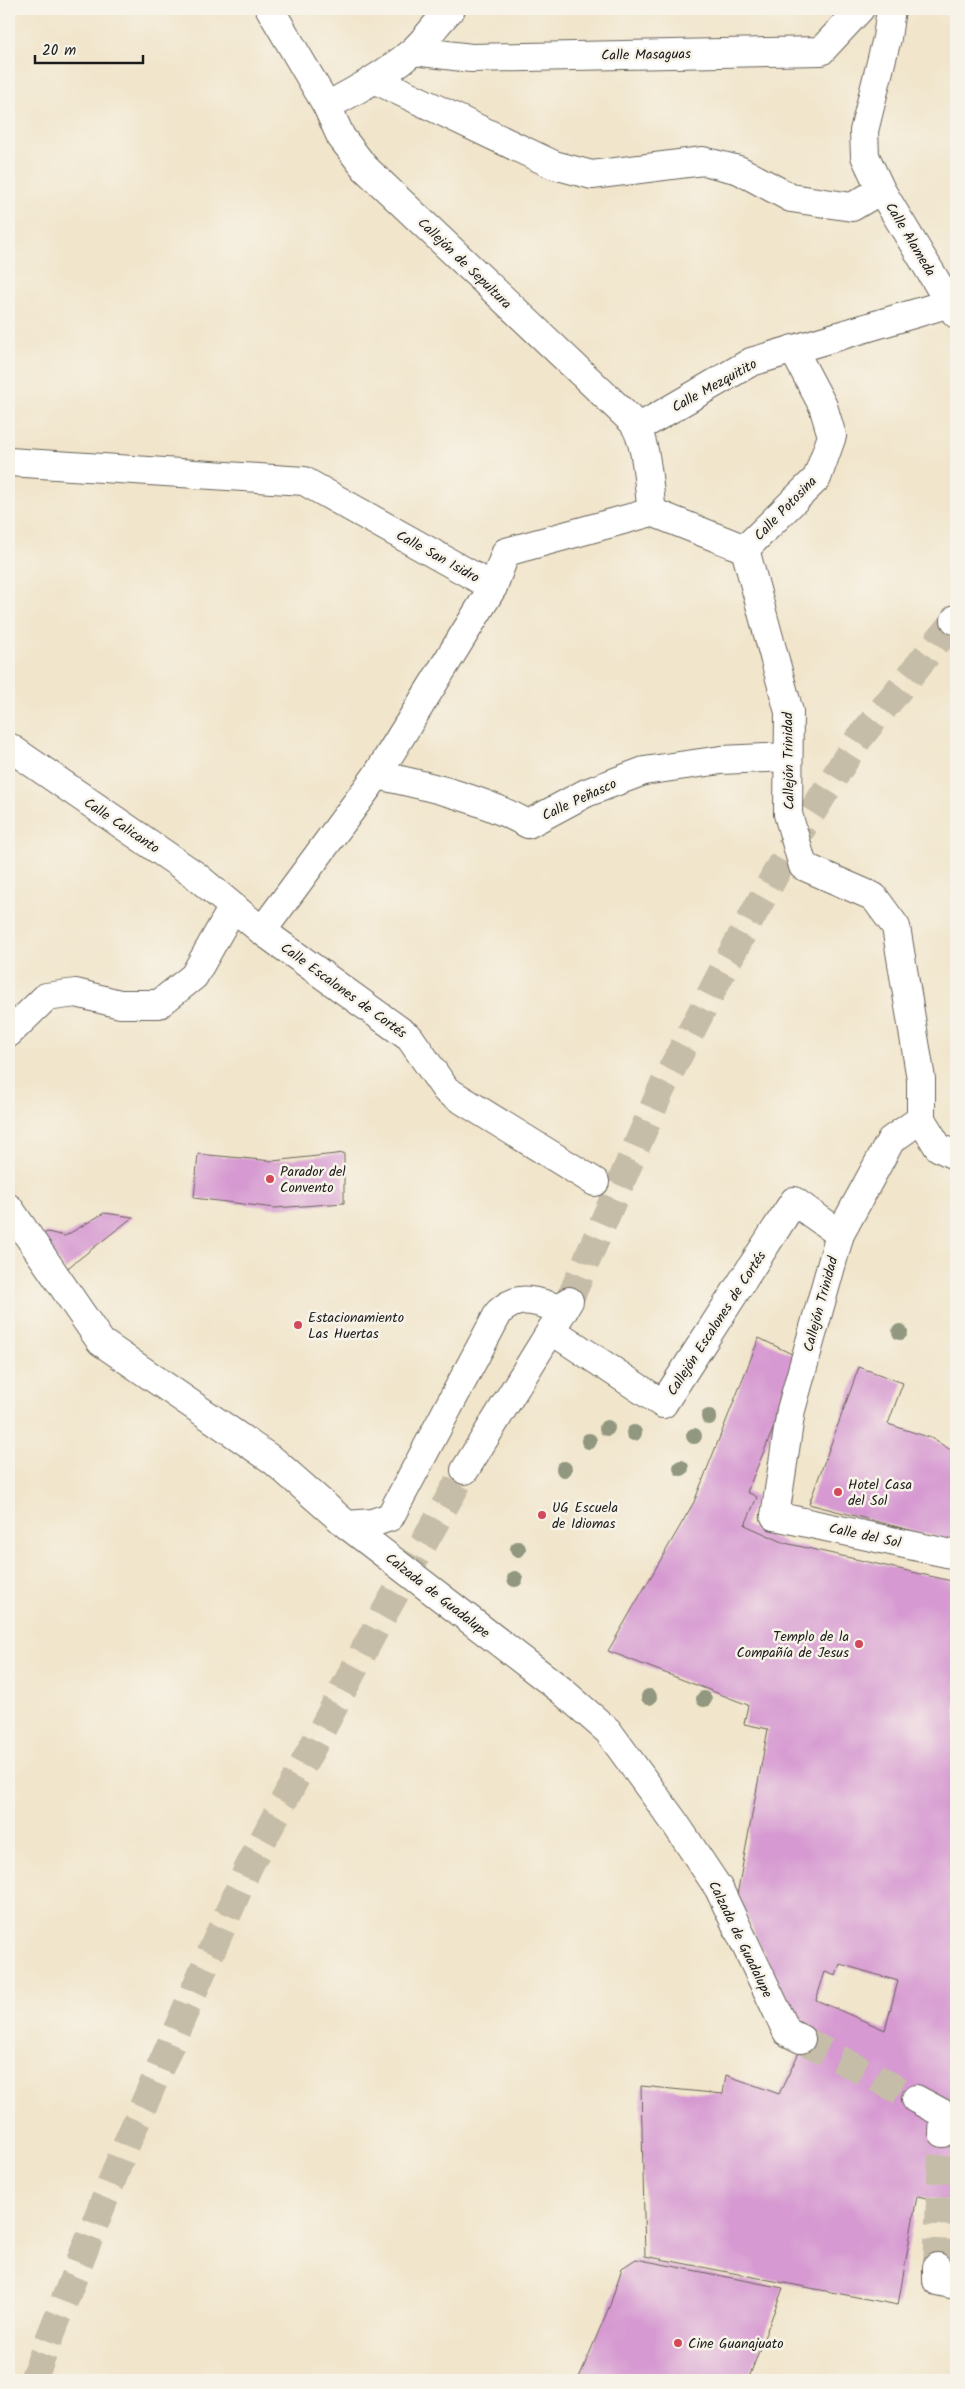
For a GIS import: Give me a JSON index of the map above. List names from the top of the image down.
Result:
{
  "streets": {
    "street": [
      "Calle Masaguas",
      "Calle Alameda",
      "Callejón de Sepultura",
      "Calle Mezquitito",
      "Calle Potosina",
      "Calle San Isidro",
      "Callejón Trinidad",
      "Calle Peñasco",
      "Calle Calicanto",
      "Calle Escalones de Cortés",
      "Callejón Escalones de Cortés",
      "Calle del Sol",
      "Calzada de Guadalupe"
    ]
  },
  "crossings": [
    ["Calle Alameda", "Calle Mezquitito"],
    ["Callejón de Sepultura", "Calle Mezquitito"],
    ["Calle Mezquitito", "Calle Potosina"],
    ["Calle Potosina", "Callejón Trinidad"],
    ["Calle San Isidro", "Calle Peñasco"],
    ["Calle San Isidro", "Calle Escalones de Cortés"],
    ["Callejón Trinidad", "Calle Peñasco"],
    ["Callejón Trinidad", "Callejón Escalones de Cortés"],
    ["Callejón Trinidad", "Calle del Sol"],
    ["Calle Calicanto", "Calle Escalones de Cortés"]
  ],
  "places": [
    "Parador del Convento",
    "Estacionamiento Las Huertas",
    "Hotel Casa del Sol",
    "UG Escuela de Idiomas",
    "Templo de la Compañía de Jesus",
    "Cine Guanajuato"
  ],
  "scale_bar": "20 m"
}
